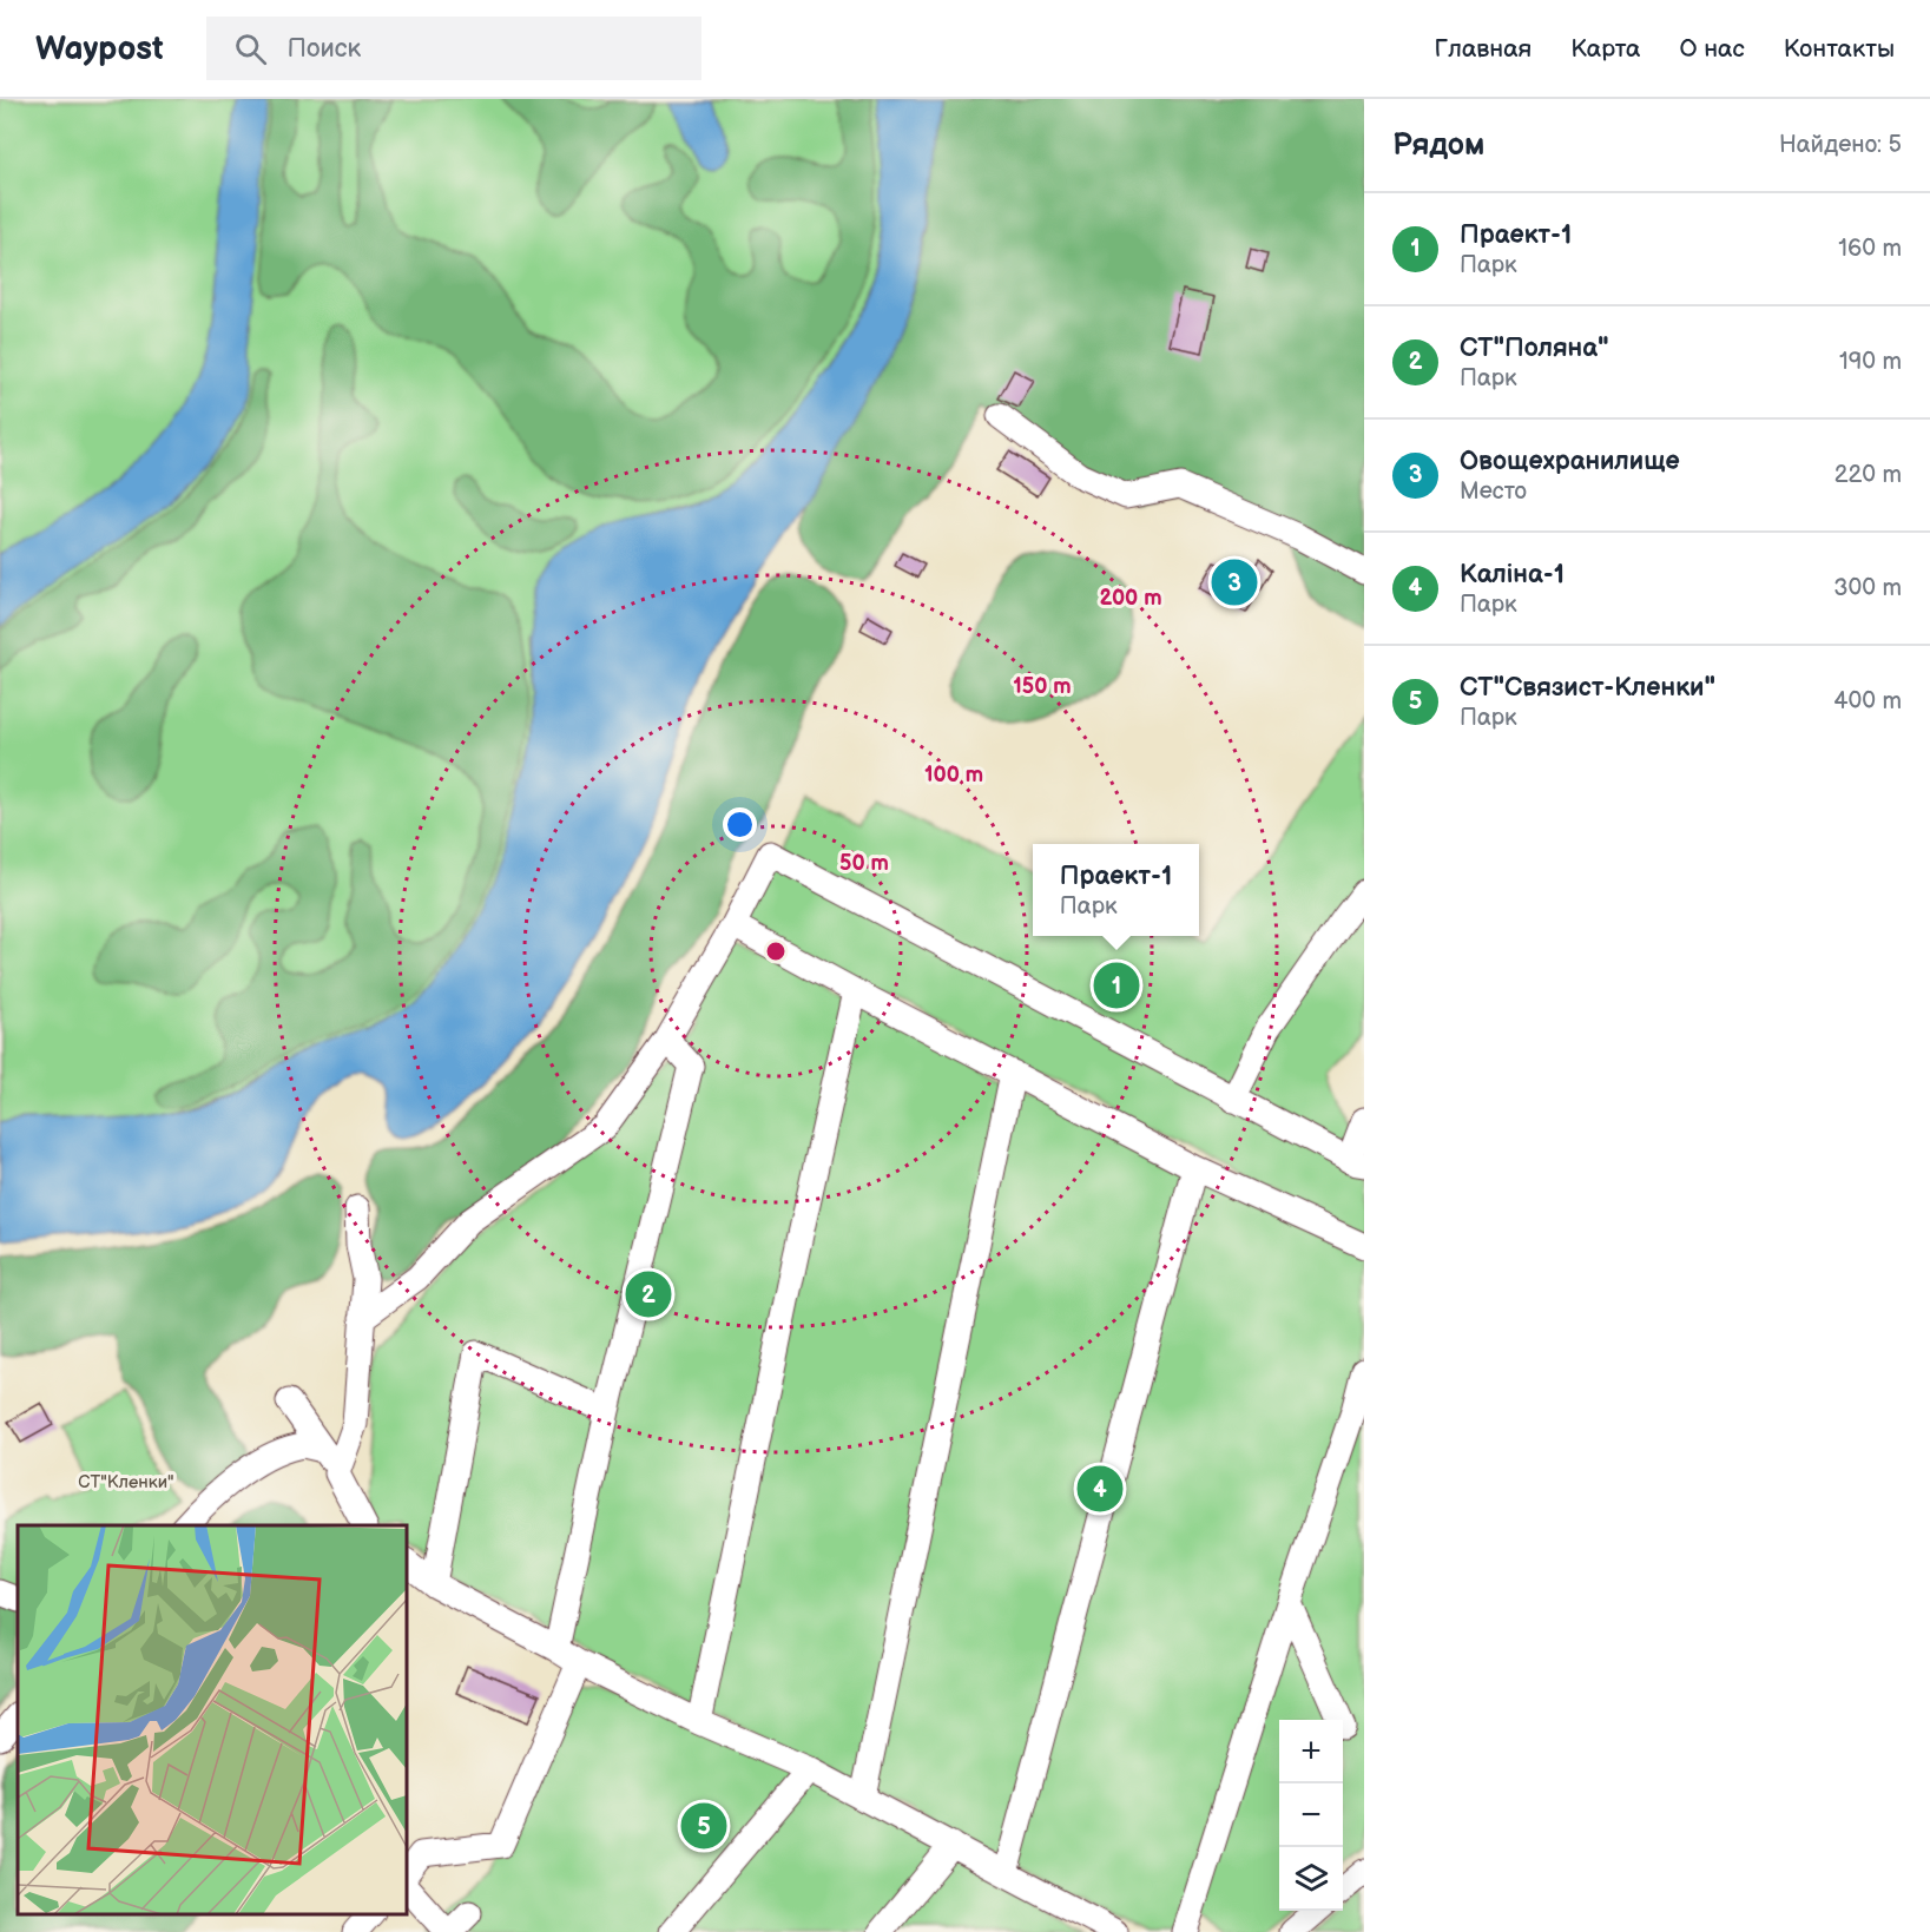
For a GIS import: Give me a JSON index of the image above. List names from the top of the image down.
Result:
{
  "parks": ["СТ\"Кленки\""],
  "page": {
    "header": "Waypost",
    "search": "Поиск",
    "nav": [
      "Главная",
      "Карта",
      "О нас",
      "Контакты"
    ],
    "heading": ["Рядом", "Найдено: 5"],
    "list": [
      {
        "mark": "1",
        "name": "Праект-1",
        "note": "Парк",
        "value": "160 m"
      },
      {
        "mark": "2",
        "name": "СТ\"Поляна\"",
        "note": "Парк",
        "value": "190 m"
      },
      {
        "mark": "3",
        "name": "Овощехранилище",
        "note": "Место",
        "value": "220 m"
      },
      {
        "mark": "4",
        "name": "Каліна-1",
        "note": "Парк",
        "value": "300 m"
      },
      {
        "mark": "5",
        "name": "СТ\"Связист-Кленки\"",
        "note": "Парк",
        "value": "400 m"
      }
    ],
    "pins": [
      "3",
      "1",
      "2",
      "4",
      "5"
    ],
    "popup": ["Праект-1", "Парк"],
    "map_buttons": ["+", "−"]
  },
  "rings": [
    "200 m",
    "150 m",
    "100 m",
    "50 m"
  ]
}
